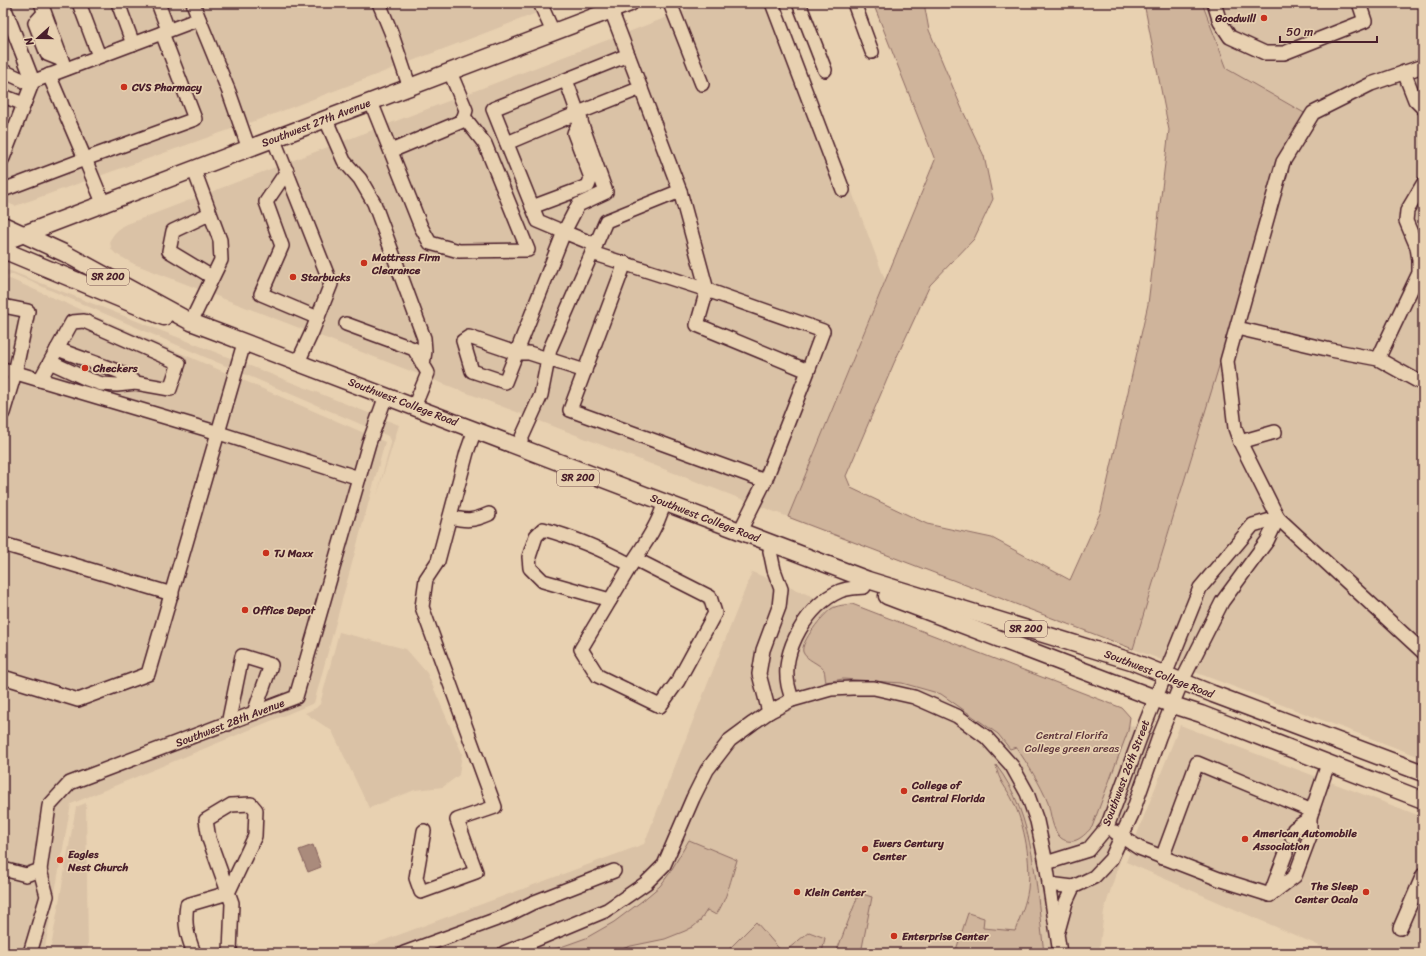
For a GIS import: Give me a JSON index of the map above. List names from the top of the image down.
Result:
{
  "streets": {
    "main road": ["Southwest 27th Avenue", "SR 200", "Southwest College Road"],
    "street": ["Southwest 28th Avenue", "Southwest 26th Street"]
  },
  "crossings": [
    ["Southwest 27th Avenue", "Southwest College Road"],
    ["Southwest College Road", "Southwest 28th Avenue"],
    ["Southwest College Road", "Southwest 26th Street"]
  ],
  "parks": ["Central Florifa College green areas"],
  "places": [
    "Goodwill",
    "CVS Pharmacy",
    "Mattress Firm Clearance",
    "Starbucks",
    "Checkers",
    "TJ Maxx",
    "Office Depot",
    "College of Central Florida",
    "American Automobile Association",
    "Ewers Century Center",
    "Eagles Nest Church",
    "Klein Center",
    "The Sleep Center Ocala",
    "Enterprise Center"
  ],
  "scale_bar": "50 m",
  "north": "left"
}
